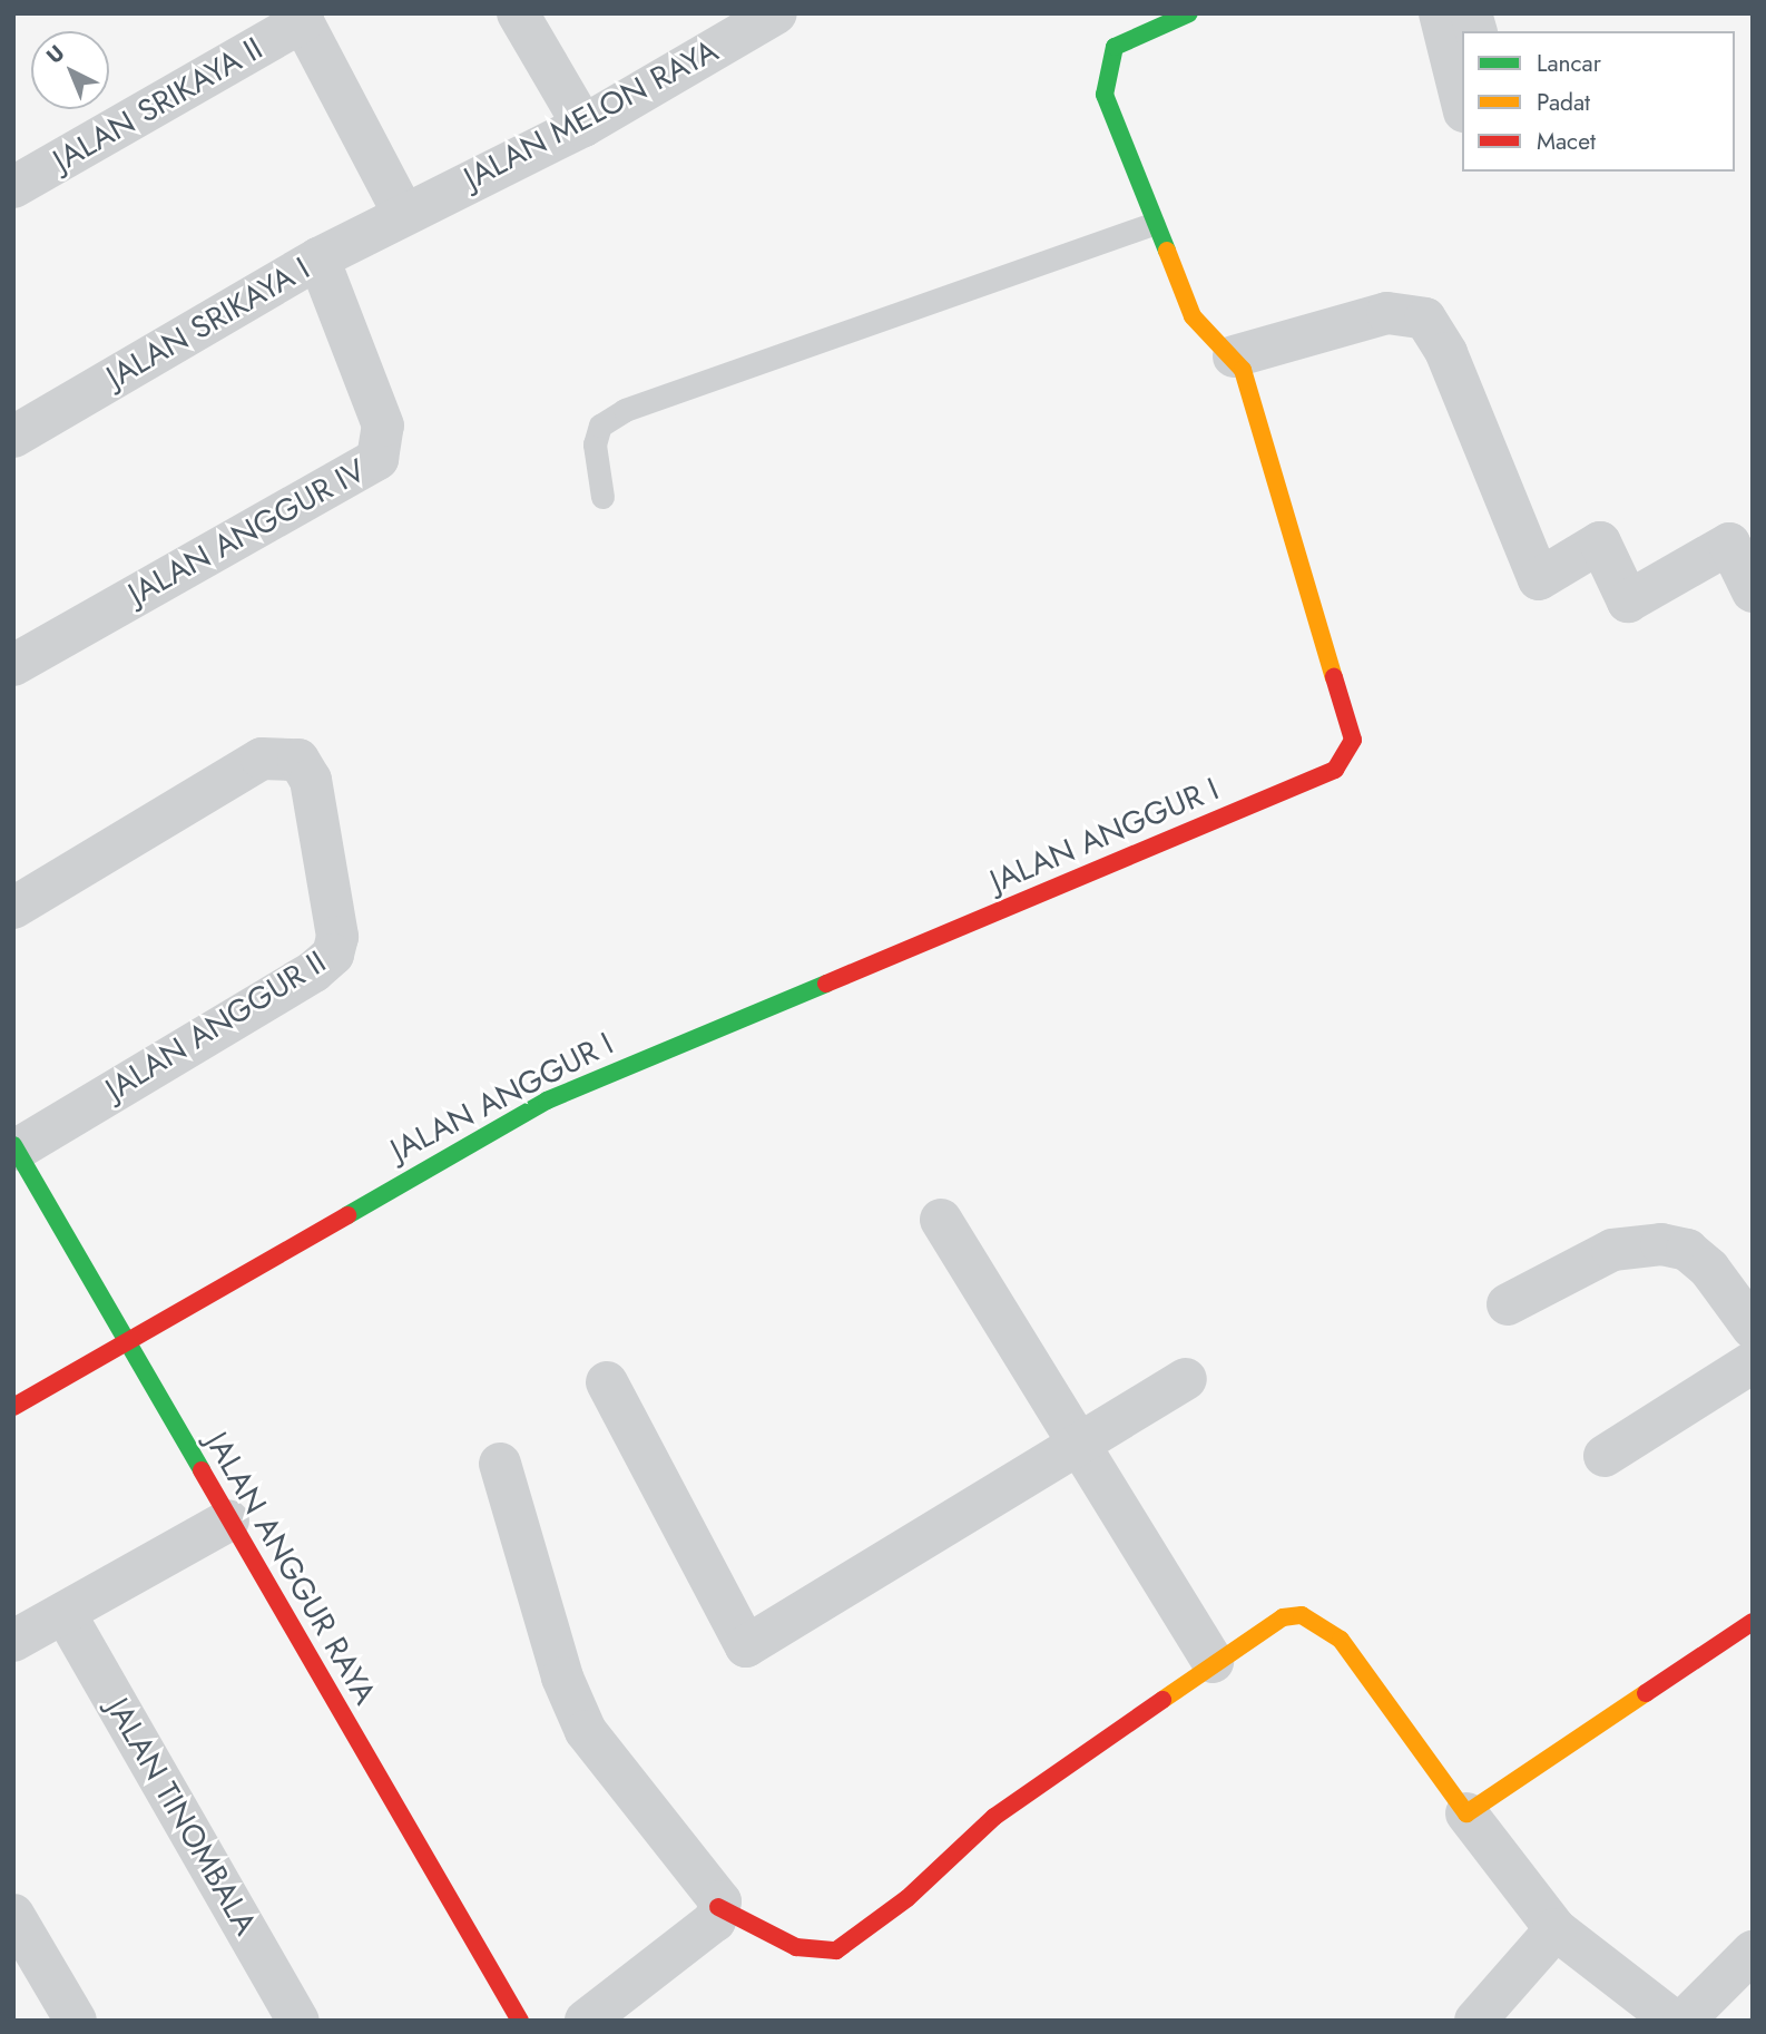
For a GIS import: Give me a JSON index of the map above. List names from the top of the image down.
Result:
{
  "streets": {
    "street": [
      "JALAN SRIKAYA II",
      "JALAN MELON RAYA",
      "JALAN SRIKAYA I",
      "JALAN ANGGUR IV",
      "JALAN ANGGUR I",
      "JALAN ANGGUR II",
      "JALAN ANGGUR RAYA",
      "JALAN TINOMBALA"
    ]
  },
  "crossings": [
    ["JALAN MELON RAYA", "JALAN SRIKAYA I"],
    ["JALAN SRIKAYA I", "JALAN ANGGUR IV"],
    ["JALAN ANGGUR I", "JALAN ANGGUR RAYA"],
    ["JALAN ANGGUR II", "JALAN ANGGUR RAYA"]
  ],
  "legend": ["Lancar", "Padat", "Macet"],
  "north": "top left"
}
